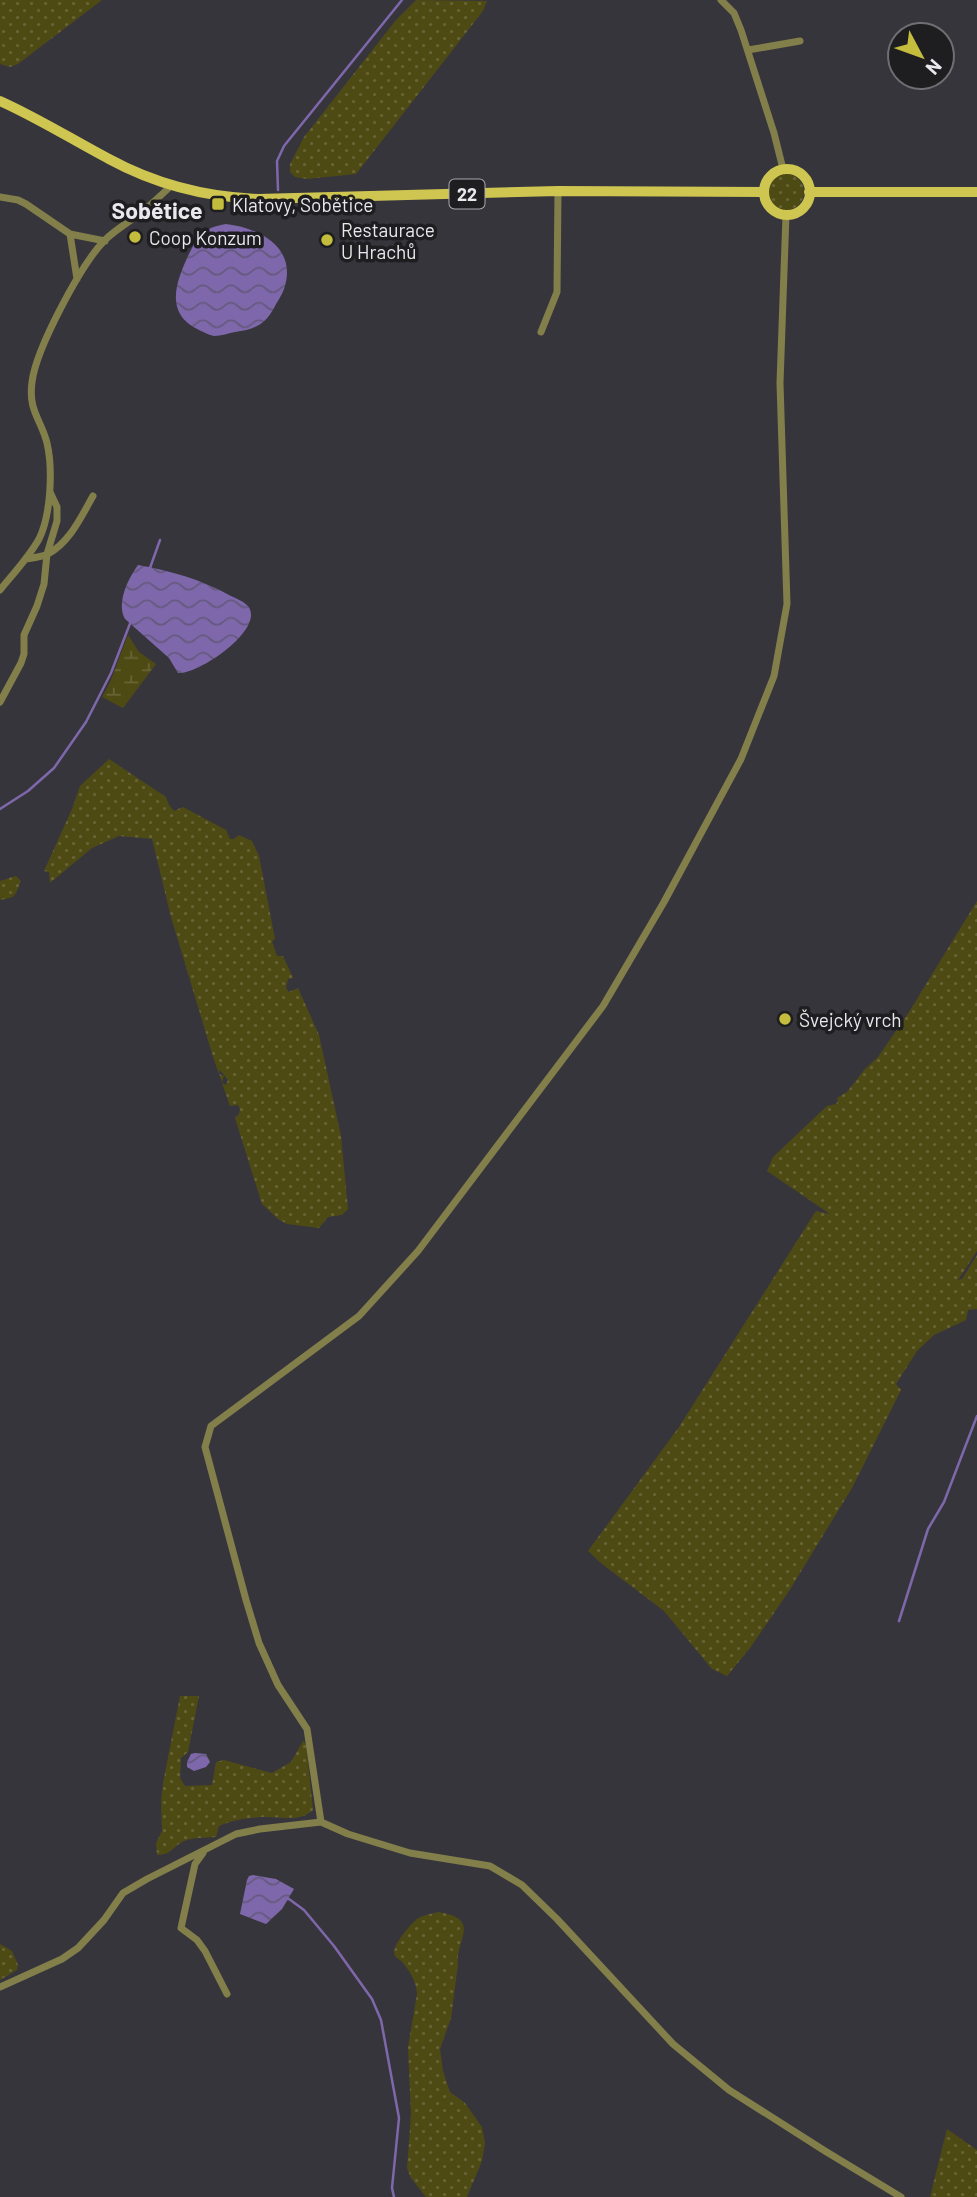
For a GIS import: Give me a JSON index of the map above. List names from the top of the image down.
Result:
{
  "streets": {
    "main road": ["22"]
  },
  "districts": ["Sobětice"],
  "places": {
    "transit": ["Klatovy, Sobětice"],
    "other": ["Coop Konzum", "Restaurace U Hrachů", "Švejcký vrch"]
  },
  "north": "bottom right"
}
